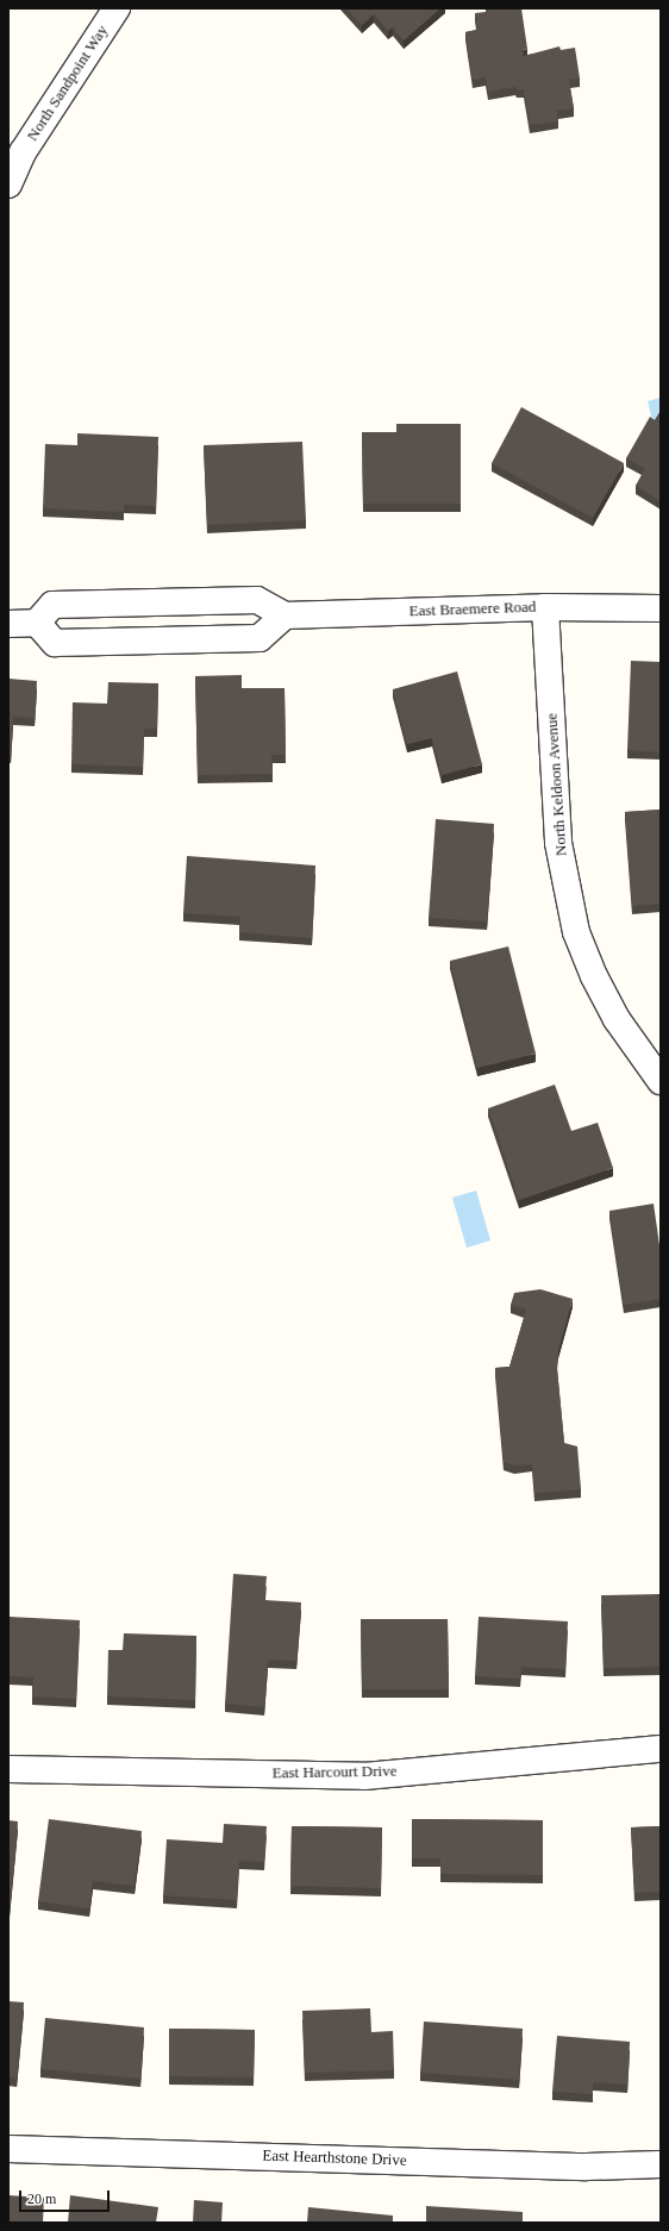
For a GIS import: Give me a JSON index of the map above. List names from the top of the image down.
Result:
{
  "streets": {
    "street": [
      "North Sandpoint Way",
      "East Braemere Road",
      "North Keldoon Avenue",
      "East Harcourt Drive",
      "East Hearthstone Drive"
    ]
  },
  "crossings": [
    ["East Braemere Road", "North Keldoon Avenue"]
  ],
  "scale_bar": "20 m"
}
